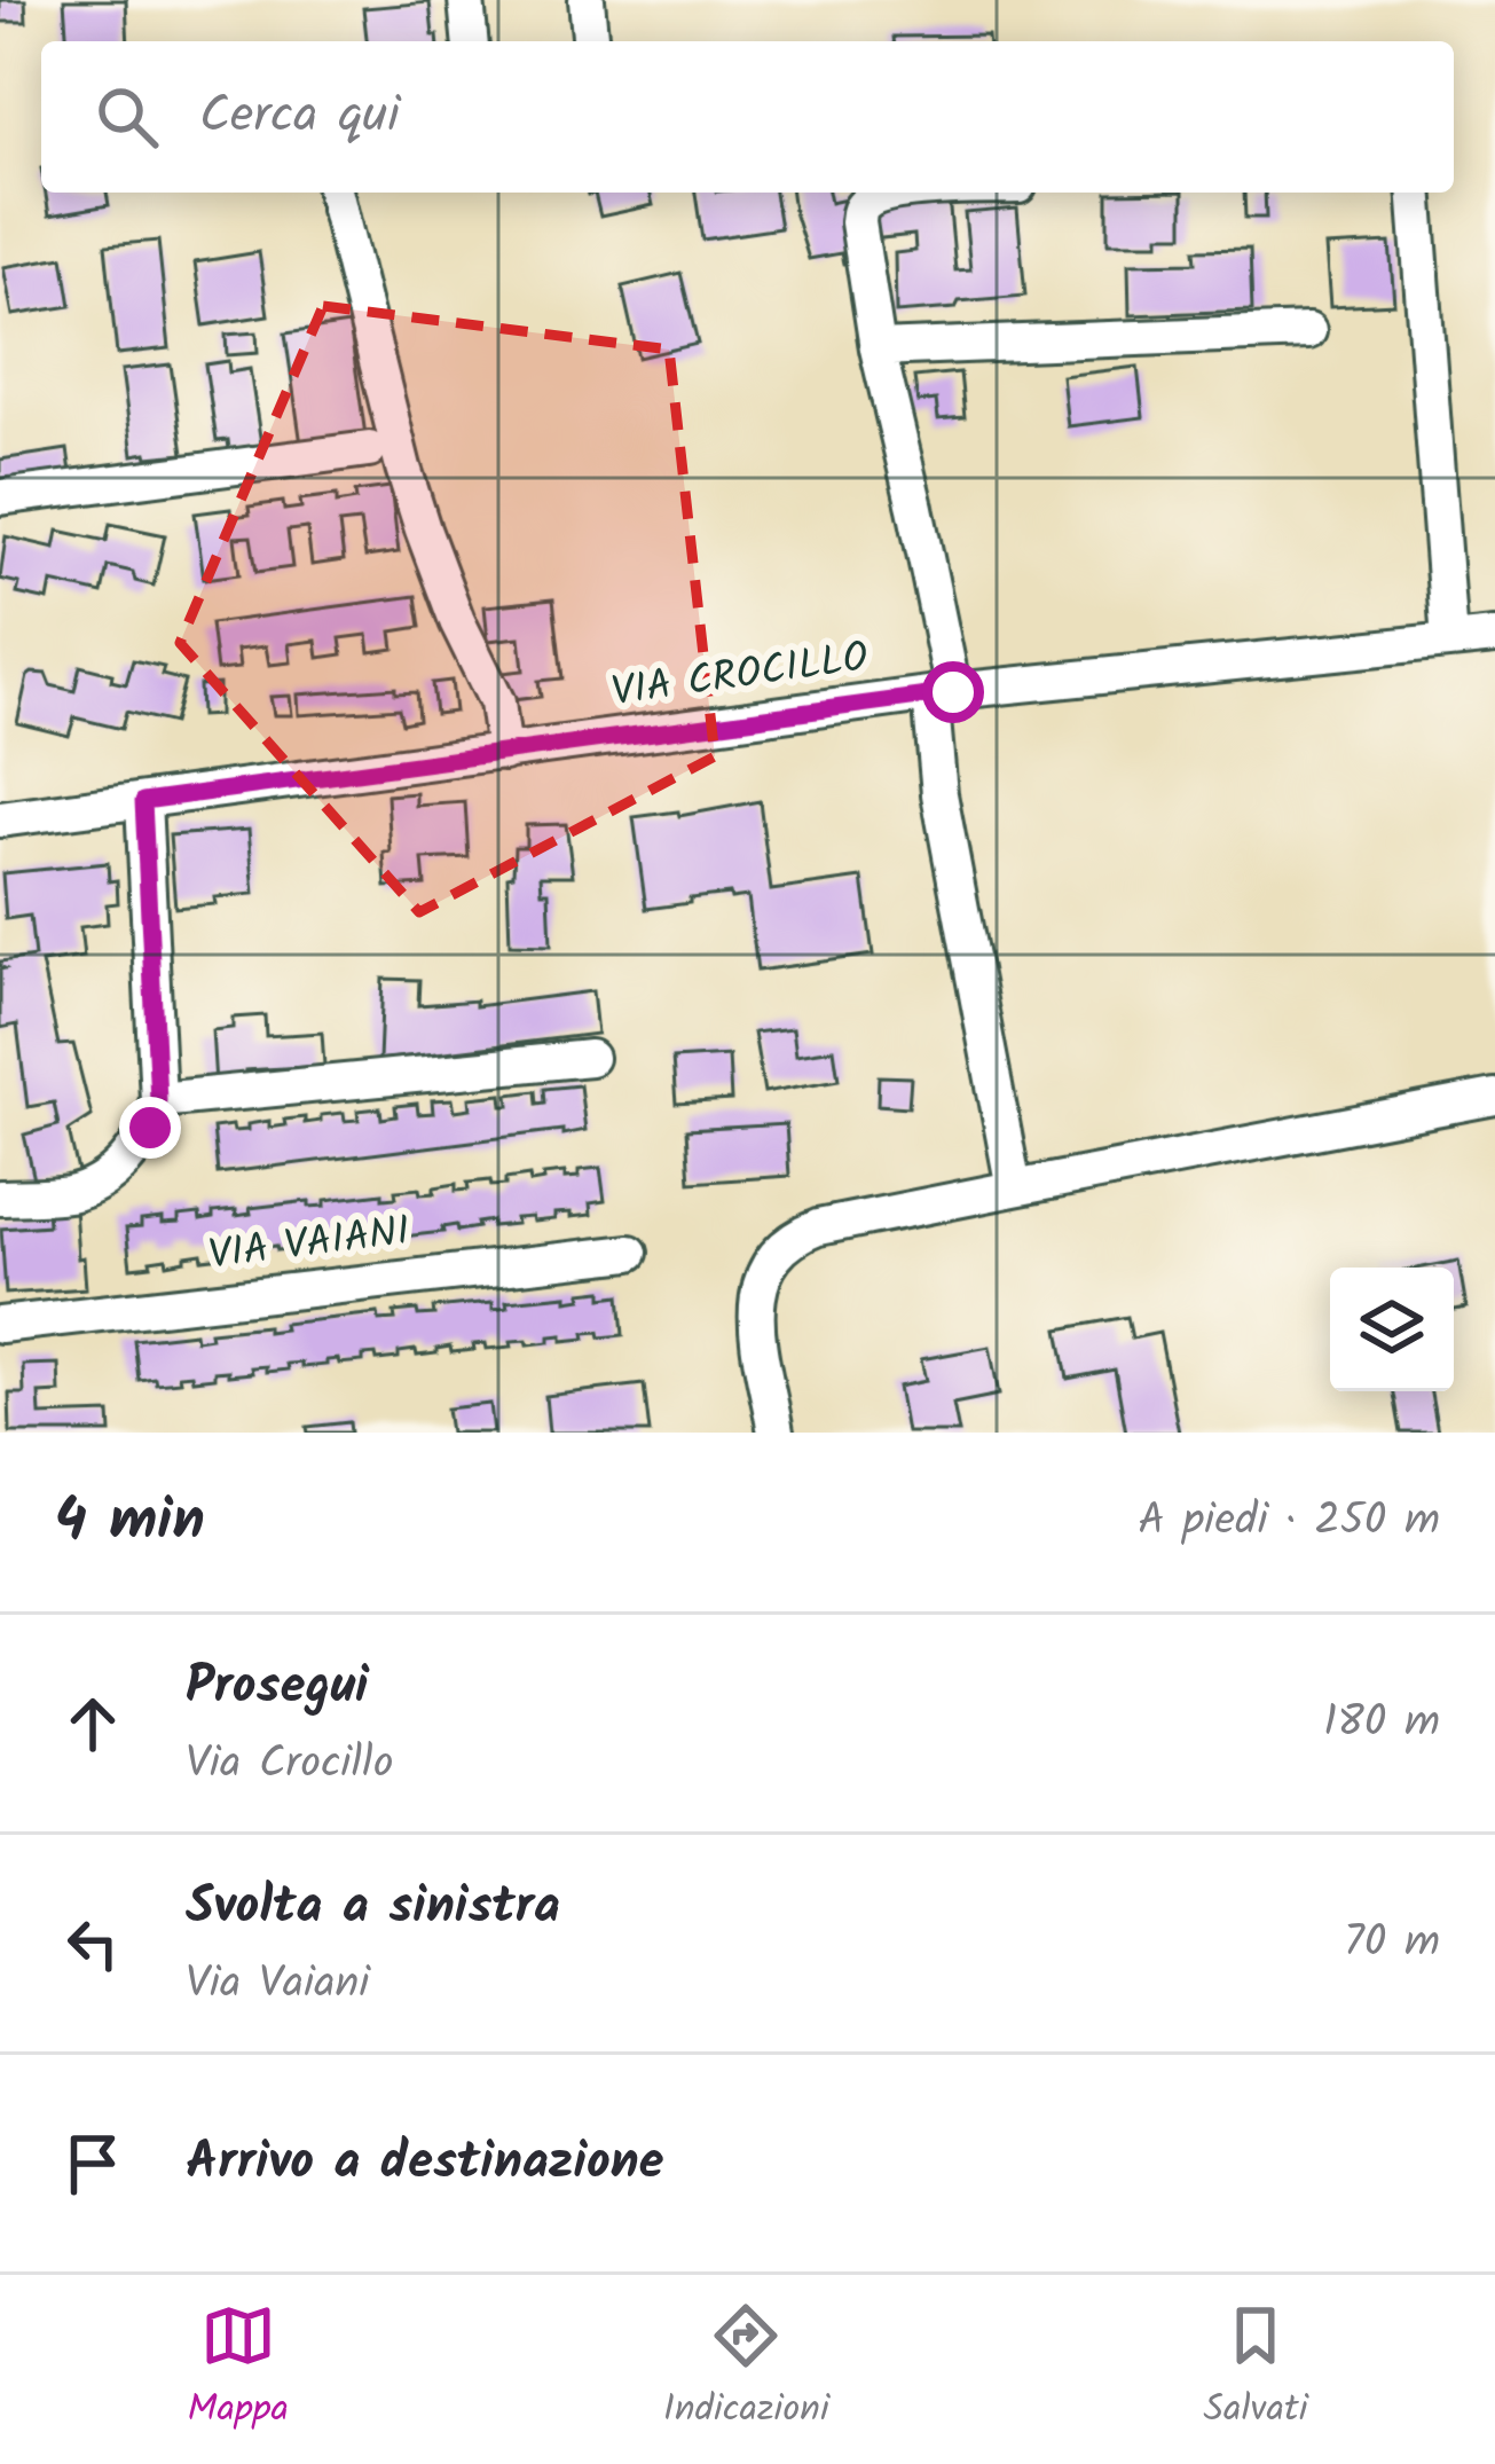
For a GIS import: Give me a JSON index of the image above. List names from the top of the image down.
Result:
{
  "streets": {
    "street": ["VIA CROCILLO", "VIA VAIANI"]
  },
  "page": {
    "search": "Cerca qui",
    "heading": ["4 min", "A piedi · 250 m"],
    "list": [
      ["Prosegui", "Via Crocillo", "180 m"],
      ["Svolta a sinistra", "Via Vaiani", "70 m"],
      "Arrivo a destinazione"
    ],
    "nav": ["Mappa", "Indicazioni", "Salvati"]
  }
}
